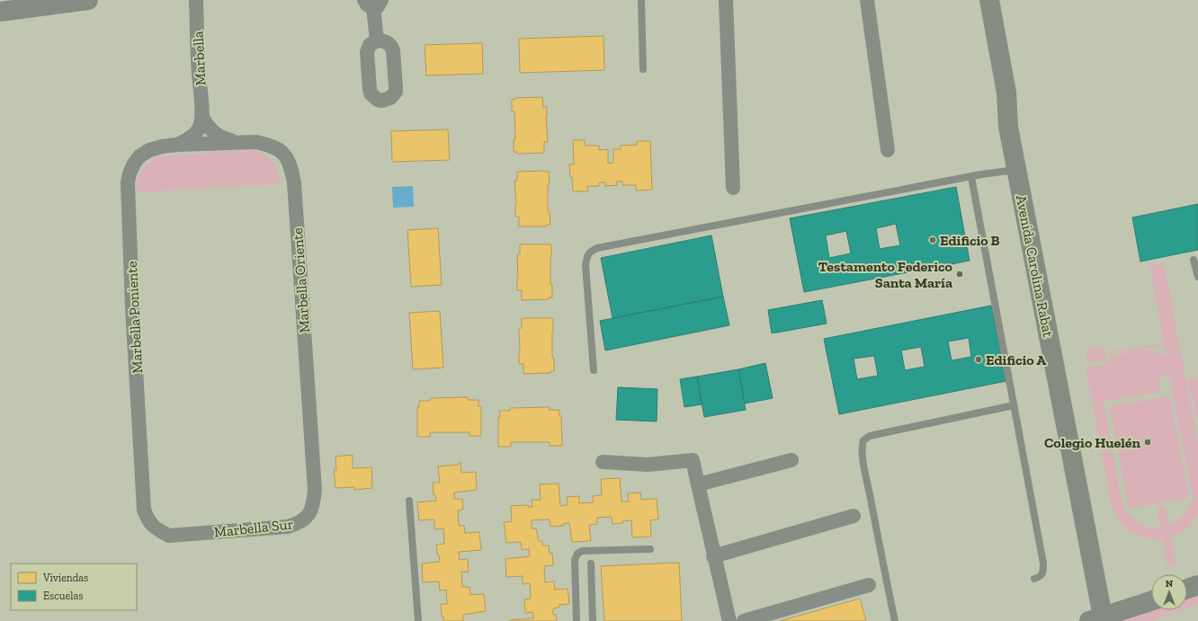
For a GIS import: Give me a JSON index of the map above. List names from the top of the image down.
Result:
{
  "streets": {
    "street": [
      "Marbella",
      "Avenida Carolina Rabat",
      "Marbella Oriente",
      "Marbella Poniente",
      "Marbella Sur"
    ]
  },
  "crossings": [
    ["Marbella", "Marbella Oriente"],
    ["Marbella", "Marbella Poniente"],
    ["Marbella Oriente", "Marbella Poniente"],
    ["Marbella Oriente", "Marbella Sur"],
    ["Marbella Poniente", "Marbella Sur"]
  ],
  "places": [
    "Edificio B",
    "Testamento Federico Santa María",
    "Edificio A",
    "Colegio Huelén"
  ],
  "legend": ["Viviendas", "Escuelas"],
  "north": "top"
}
